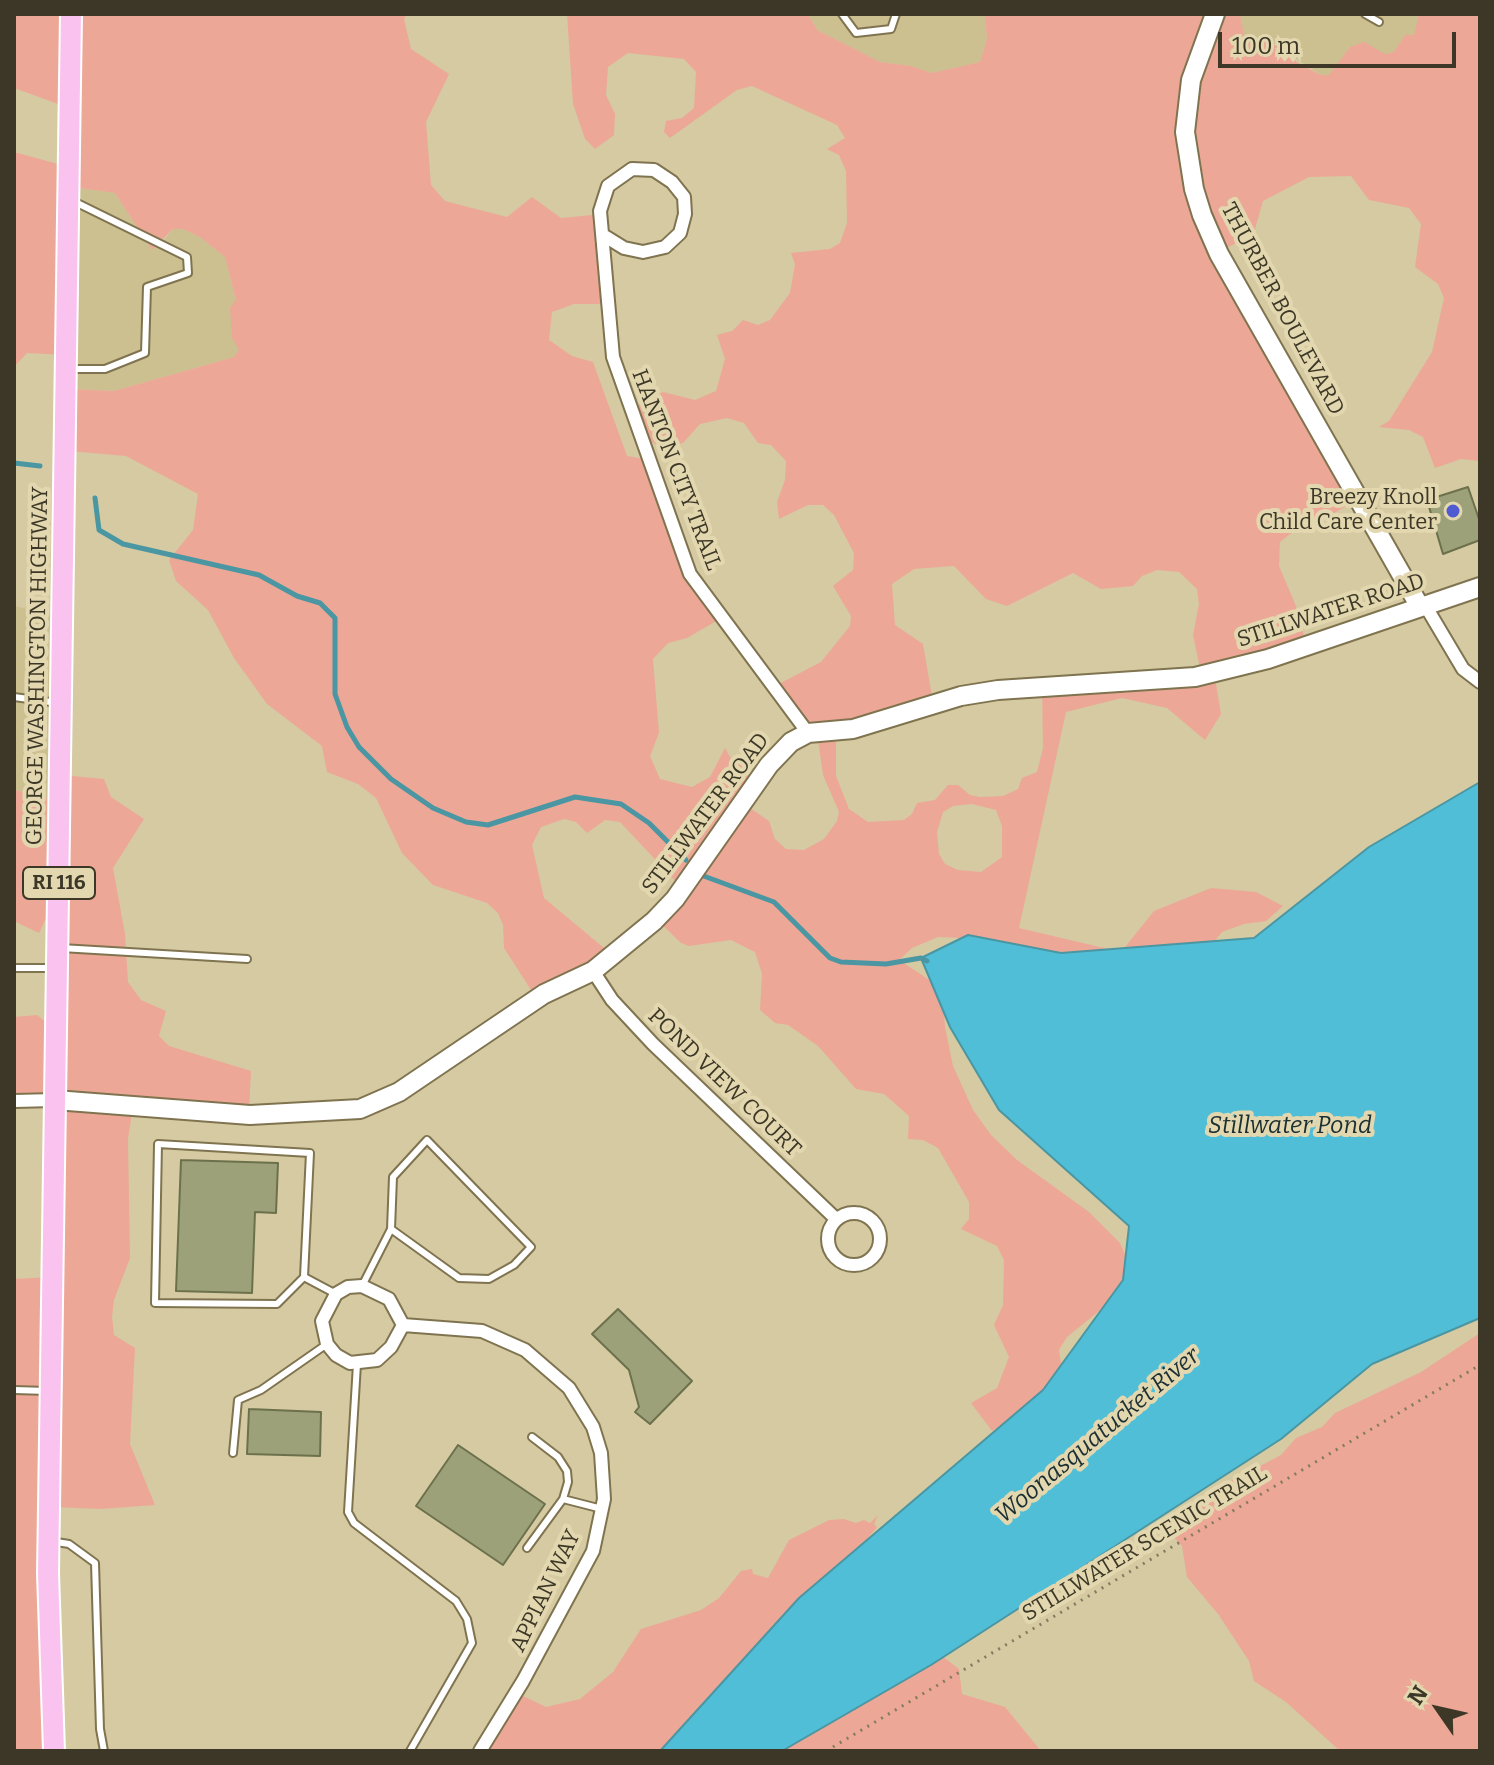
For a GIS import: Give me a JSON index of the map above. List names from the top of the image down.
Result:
{
  "streets": {
    "main road": ["GEORGE WASHINGTON HIGHWAY", "RI 116"],
    "street": [
      "THURBER BOULEVARD",
      "HANTON CITY TRAIL",
      "STILLWATER ROAD",
      "POND VIEW COURT",
      "APPIAN WAY"
    ],
    "path": ["STILLWATER SCENIC TRAIL"]
  },
  "crossings": [
    ["THURBER BOULEVARD", "STILLWATER ROAD"],
    ["HANTON CITY TRAIL", "STILLWATER ROAD"],
    ["STILLWATER ROAD", "GEORGE WASHINGTON HIGHWAY"],
    ["STILLWATER ROAD", "POND VIEW COURT"]
  ],
  "water": ["Stillwater Pond", "Woonasquatucket River"],
  "places": ["Breezy Knoll Child Care Center"],
  "scale_bar": "100 m",
  "north": "top left"
}
